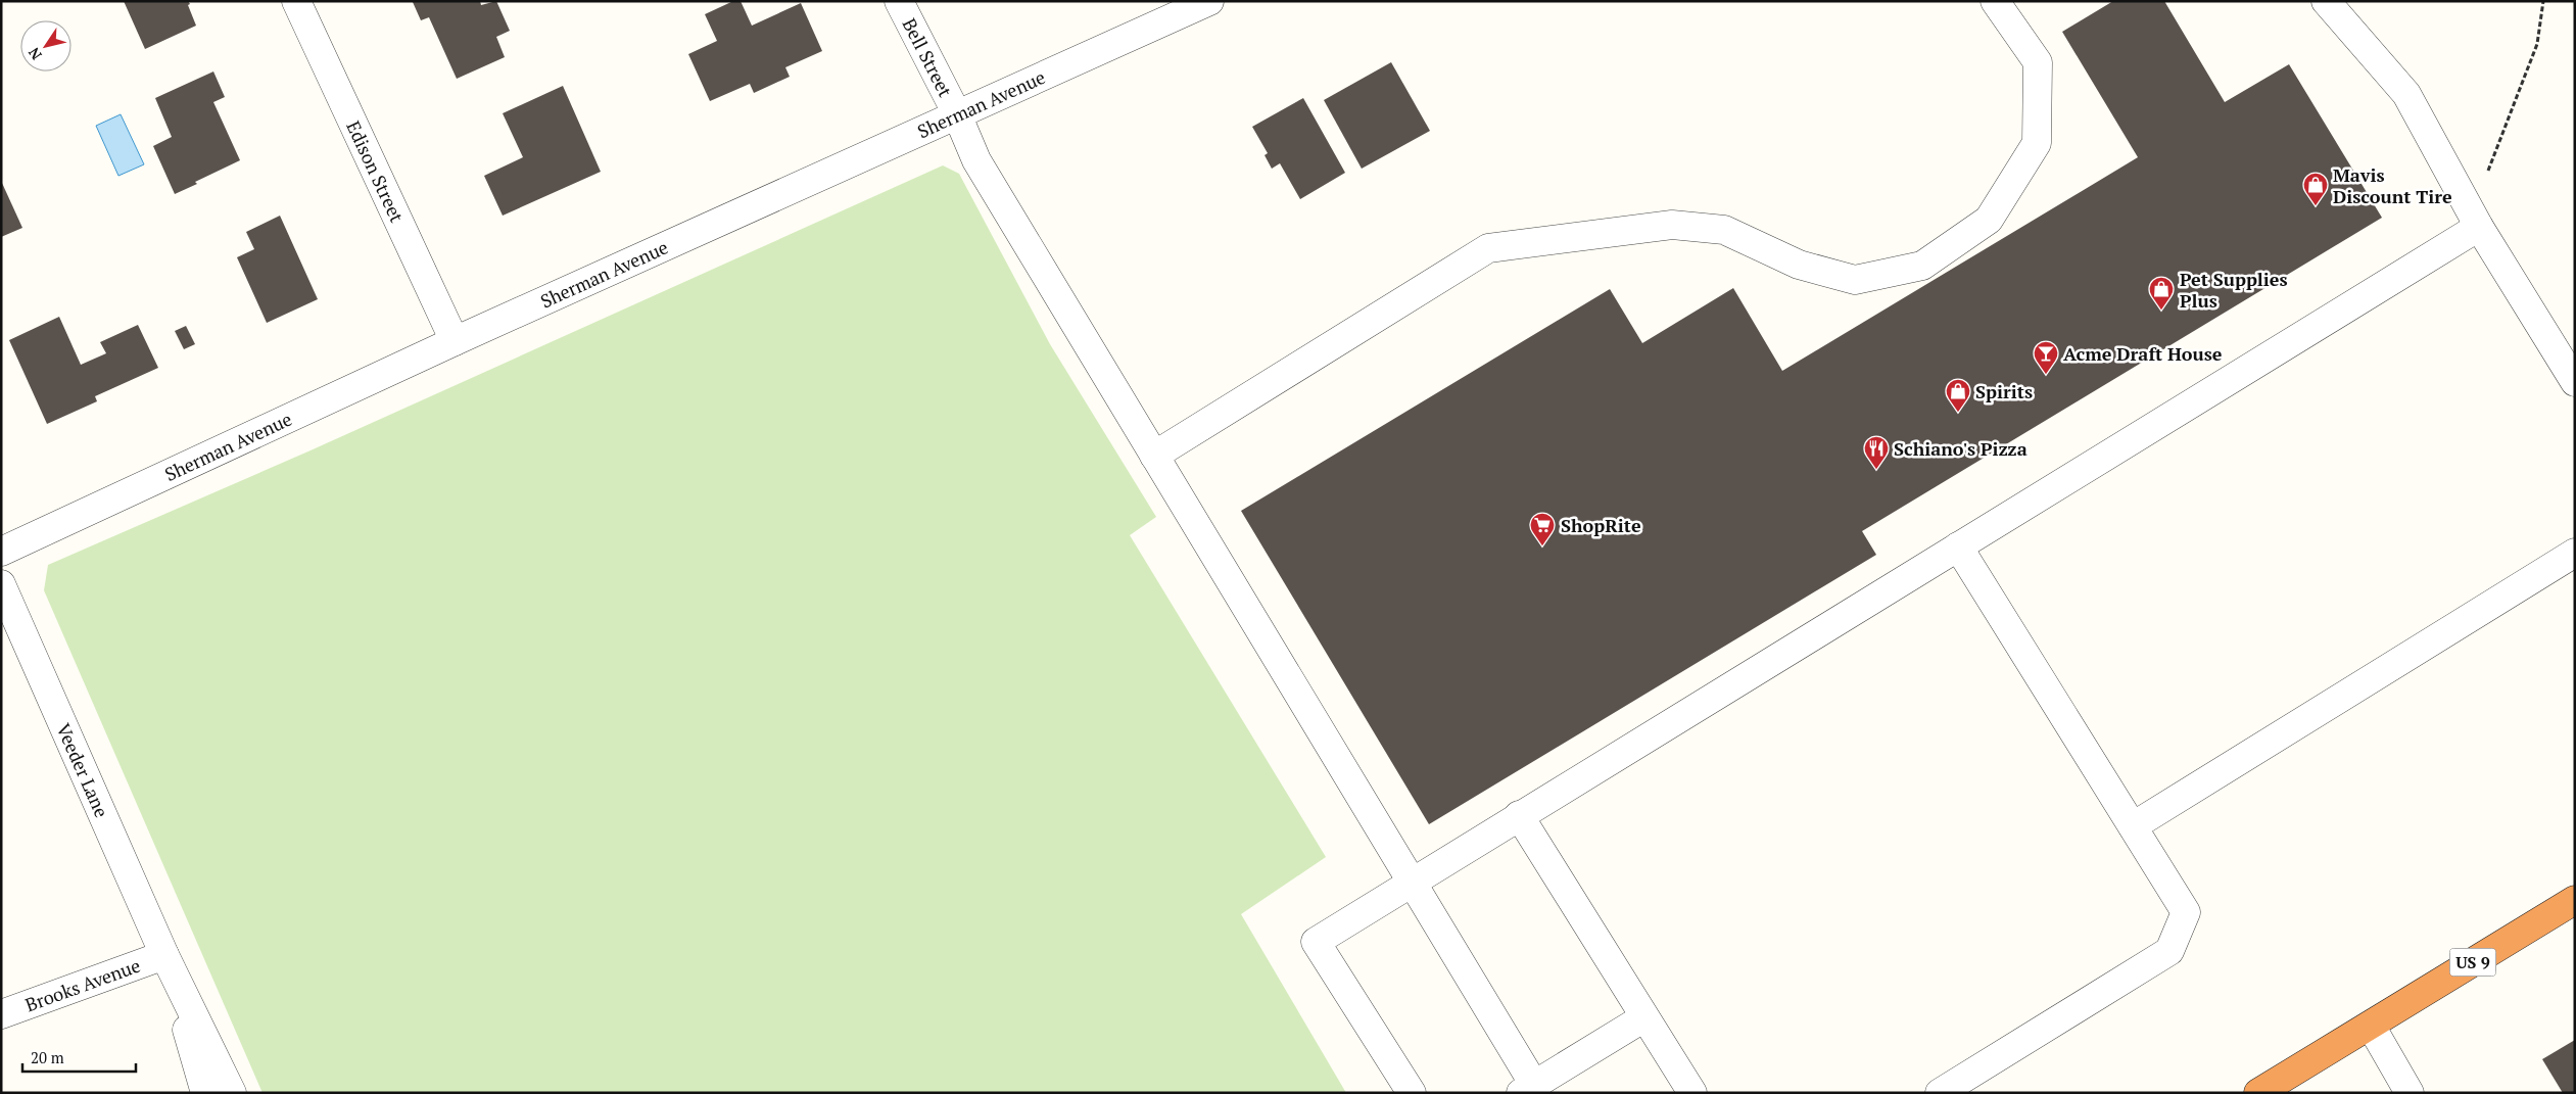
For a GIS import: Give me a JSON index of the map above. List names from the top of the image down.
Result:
{
  "streets": {
    "highway": ["US 9"],
    "street": [
      "Bell Street",
      "Sherman Avenue",
      "Edison Street",
      "Veeder Lane",
      "Brooks Avenue"
    ]
  },
  "crossings": [
    ["Bell Street", "Sherman Avenue"],
    ["Sherman Avenue", "Edison Street"],
    ["Veeder Lane", "Brooks Avenue"]
  ],
  "places": {
    "shop": ["Mavis Discount Tire", "Pet Supplies Plus", "Spirits"],
    "bar": ["Acme Draft House"],
    "restaurant": ["Schiano's Pizza"],
    "supermarket": ["ShopRite"]
  },
  "scale_bar": "20 m",
  "north": "bottom left"
}
